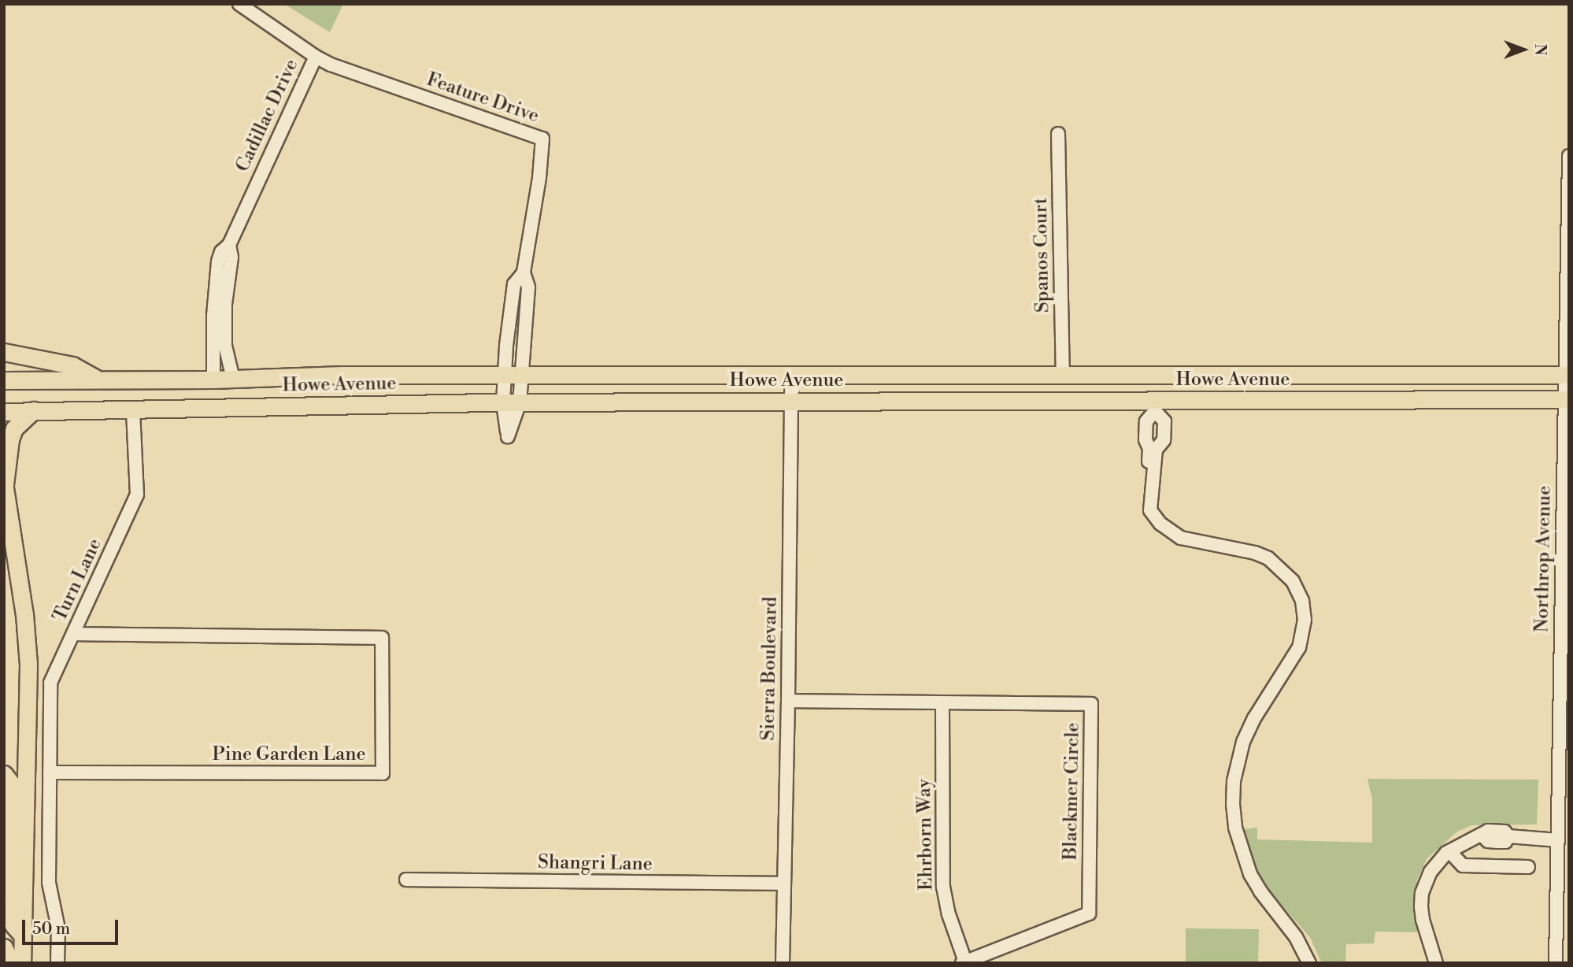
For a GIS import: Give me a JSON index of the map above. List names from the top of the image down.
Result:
{
  "streets": {
    "main road": ["Howe Avenue"],
    "street": [
      "Feature Drive",
      "Cadillac Drive",
      "Spanos Court",
      "Northrop Avenue",
      "Turn Lane",
      "Sierra Boulevard",
      "Pine Garden Lane",
      "Blackmer Circle",
      "Ehrborn Way",
      "Shangri Lane"
    ]
  },
  "crossings": [
    ["Feature Drive", "Cadillac Drive"],
    ["Feature Drive", "Howe Avenue"],
    ["Cadillac Drive", "Howe Avenue"],
    ["Spanos Court", "Howe Avenue"],
    ["Howe Avenue", "Northrop Avenue"],
    ["Howe Avenue", "Turn Lane"],
    ["Howe Avenue", "Sierra Boulevard"],
    ["Turn Lane", "Pine Garden Lane"],
    ["Sierra Boulevard", "Blackmer Circle"],
    ["Sierra Boulevard", "Shangri Lane"],
    ["Blackmer Circle", "Ehrborn Way"]
  ],
  "scale_bar": "50 m",
  "north": "right"
}
